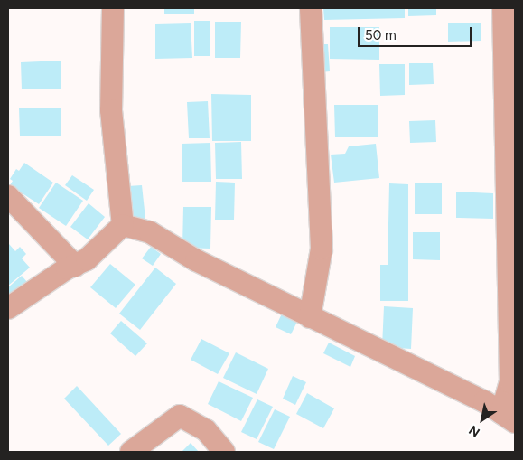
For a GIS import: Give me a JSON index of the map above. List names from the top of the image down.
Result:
{
  "scale_bar": "50 m",
  "north": "bottom left"
}
